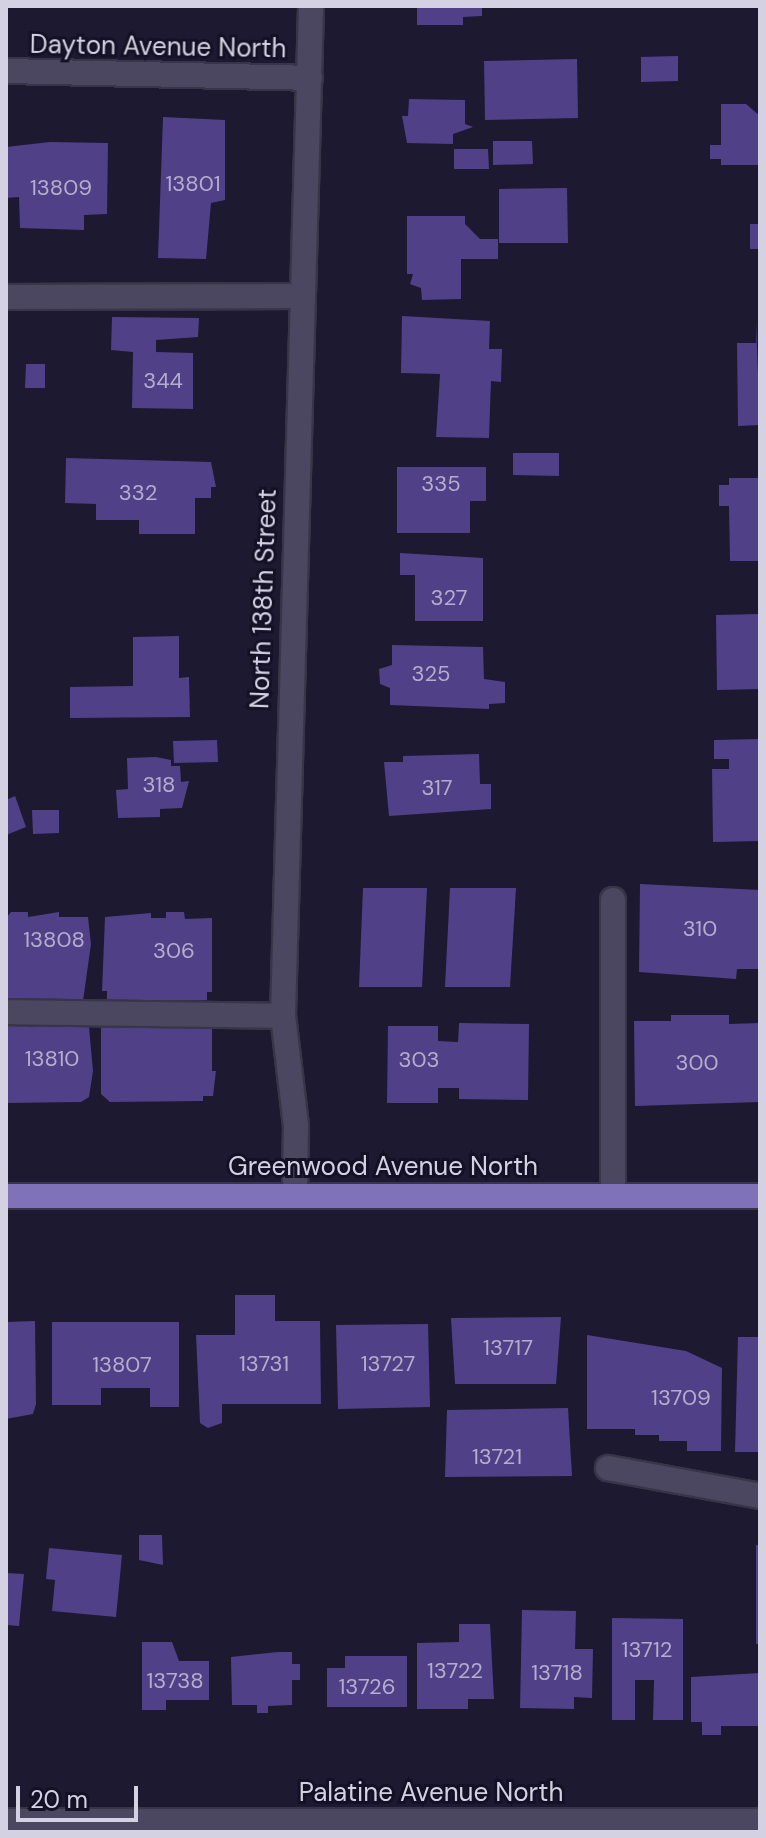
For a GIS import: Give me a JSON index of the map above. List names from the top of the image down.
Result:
{
  "streets": {
    "main road": ["Greenwood Avenue North"],
    "street": ["Dayton Avenue North", "North 138th Street", "Palatine Avenue North"]
  },
  "crossings": [
    ["Dayton Avenue North", "North 138th Street"],
    ["North 138th Street", "Greenwood Avenue North"]
  ],
  "house_numbers": [
    "13801",
    "13809",
    "344",
    "335",
    "332",
    "327",
    "325",
    "318",
    "317",
    "310",
    "13808",
    "306",
    "13810",
    "303",
    "300",
    "13717",
    "13731",
    "13727",
    "13807",
    "13709",
    "13721",
    "13712",
    "13722",
    "13718",
    "13738",
    "13726"
  ],
  "scale_bar": "20 m"
}
